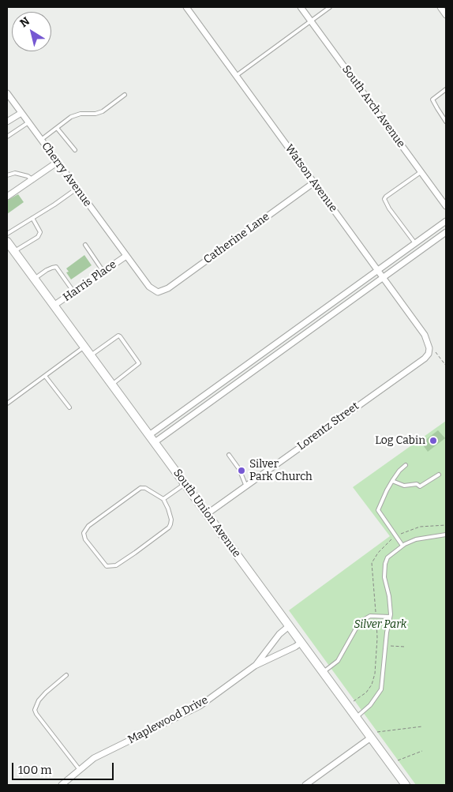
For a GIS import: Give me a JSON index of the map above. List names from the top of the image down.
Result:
{
  "streets": {
    "main road": ["South Union Avenue"],
    "street": [
      "South Arch Avenue",
      "Cherry Avenue",
      "Watson Avenue",
      "Catherine Lane",
      "Harris Place",
      "Lorentz Street",
      "Maplewood Drive"
    ]
  },
  "crossings": [
    ["Cherry Avenue", "Catherine Lane"],
    ["Cherry Avenue", "Harris Place"],
    ["Watson Avenue", "Catherine Lane"],
    ["Watson Avenue", "Lorentz Street"],
    ["Harris Place", "South Union Avenue"],
    ["Lorentz Street", "South Union Avenue"],
    ["South Union Avenue", "Maplewood Drive"]
  ],
  "parks": ["Silver Park"],
  "places": ["Log Cabin", "Silver Park Church"],
  "scale_bar": "100 m",
  "north": "top left"
}
